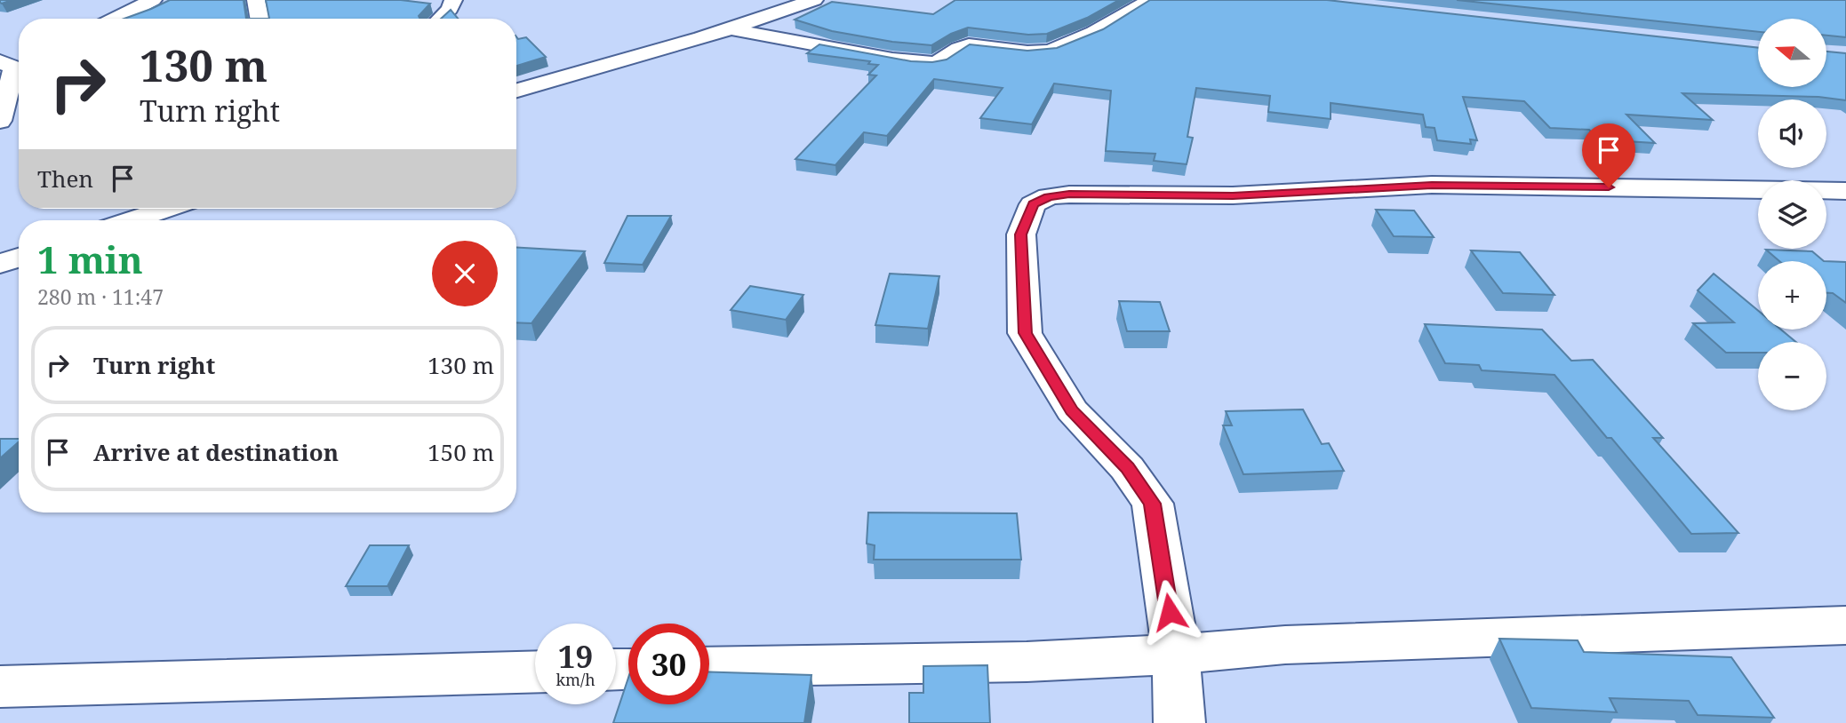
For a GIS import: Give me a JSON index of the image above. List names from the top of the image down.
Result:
{
  "north": "left",
  "page": {
    "map_buttons": ["+", "−"],
    "turn": ["130 m", "Turn right"],
    "then": "Then",
    "heading": ["1 min", "280 m · 11:47"],
    "list": [
      {
        "name": "Turn right",
        "value": "130 m"
      },
      {
        "name": "Arrive at destination",
        "value": "150 m"
      }
    ],
    "speed": "19 km/h",
    "limit": "30"
  }
}
